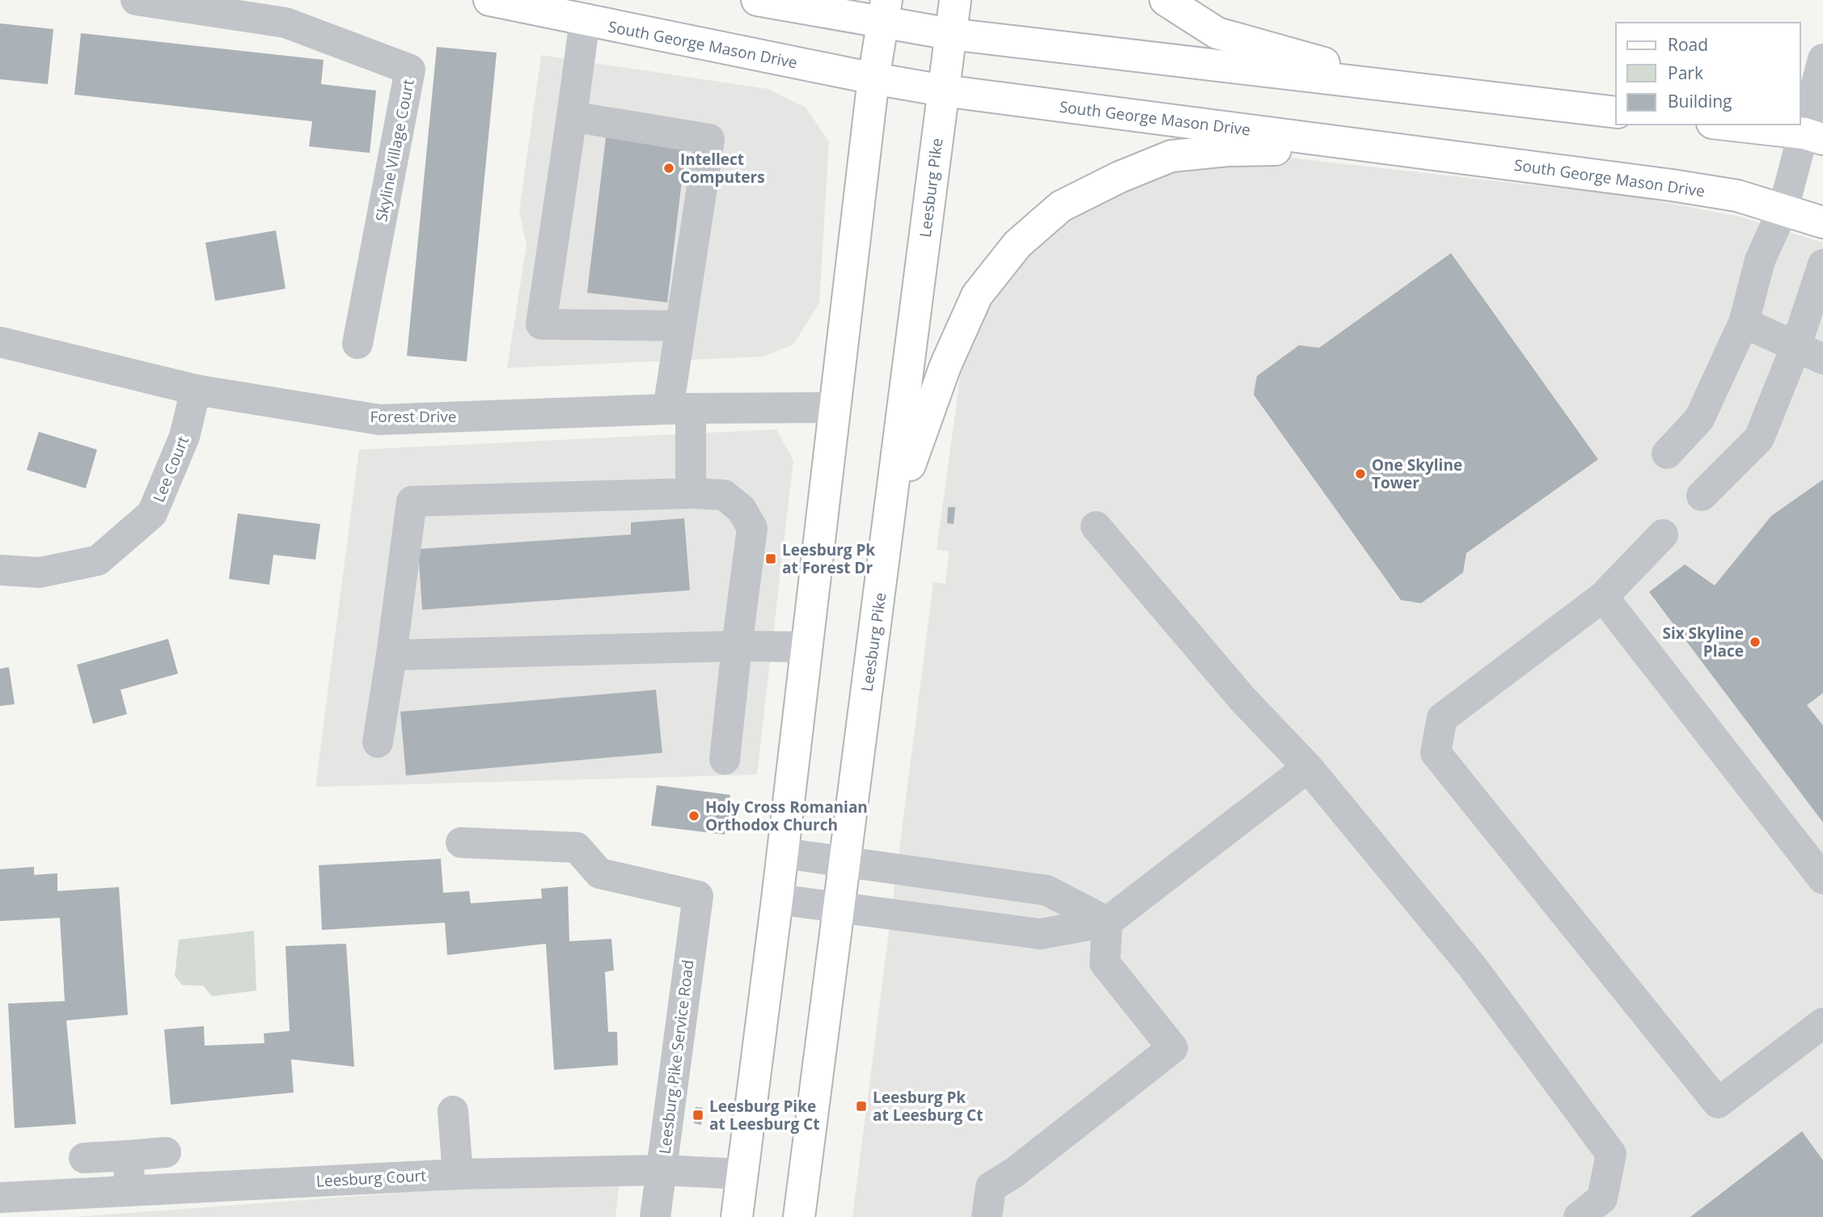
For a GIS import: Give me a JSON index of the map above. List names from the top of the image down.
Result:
{
  "streets": {
    "main road": ["South George Mason Drive", "Leesburg Pike"],
    "street": [
      "Skyline Village Court",
      "Forest Drive",
      "Lee Court",
      "Leesburg Pike Service Road",
      "Leesburg Court"
    ]
  },
  "crossings": [
    ["South George Mason Drive", "Leesburg Pike"],
    ["Forest Drive", "Lee Court"],
    ["Leesburg Pike Service Road", "Leesburg Court"]
  ],
  "places": {
    "other": [
      "Intellect Computers",
      "One Skyline Tower",
      "Six Skyline Place",
      "Holy Cross Romanian Orthodox Church"
    ],
    "transit": ["Leesburg Pk at Forest Dr", "Leesburg Pk at Leesburg Ct", "Leesburg Pike at Leesburg Ct"]
  },
  "legend": ["Road", "Park", "Building"]
}
